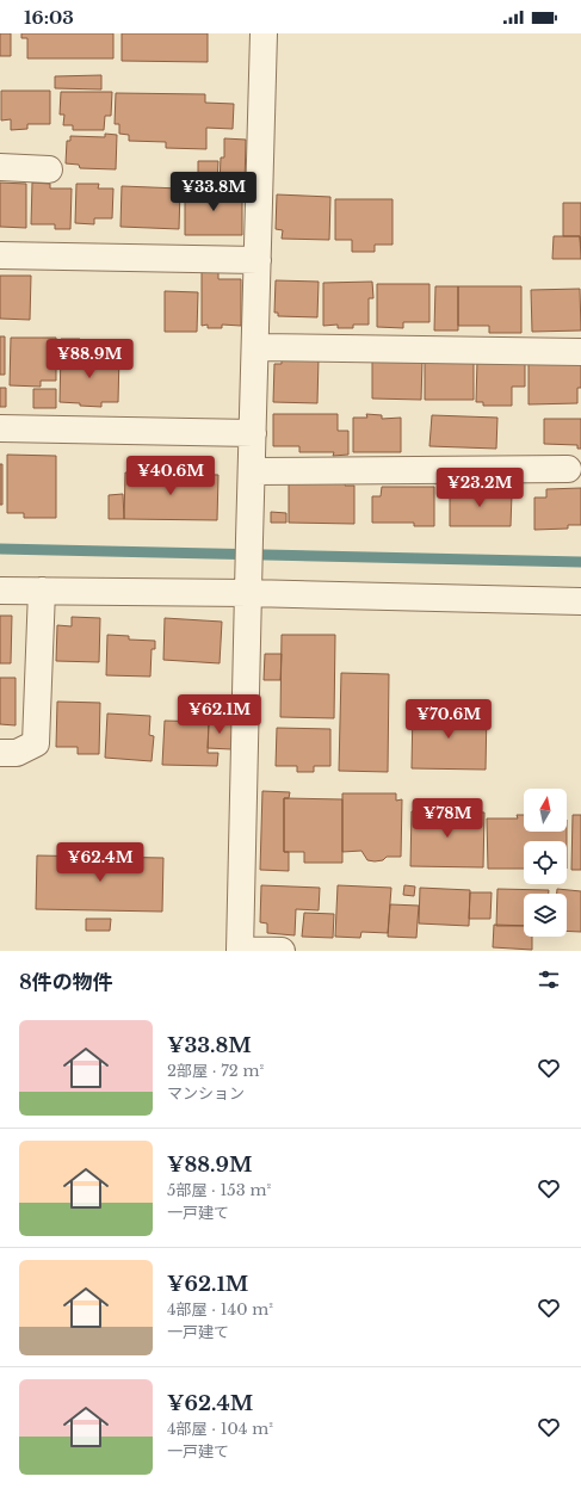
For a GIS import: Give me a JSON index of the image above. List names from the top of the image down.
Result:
{
  "north": "top",
  "page": {
    "status": "16:03",
    "price": [
      "¥33.8M",
      "¥88.9M",
      "¥40.6M",
      "¥23.2M",
      "¥62.1M",
      "¥70.6M",
      "¥78M",
      "¥62.4M"
    ],
    "heading": "8件の物件",
    "list": [
      {
        "name": "¥33.8M",
        "note": "2部屋 · 72 m² · マンション"
      },
      {
        "name": "¥88.9M",
        "note": "5部屋 · 153 m² · 一戸建て"
      },
      {
        "name": "¥62.1M",
        "note": "4部屋 · 140 m² · 一戸建て"
      },
      {
        "name": "¥62.4M",
        "note": "4部屋 · 104 m² · 一戸建て"
      }
    ]
  }
}
